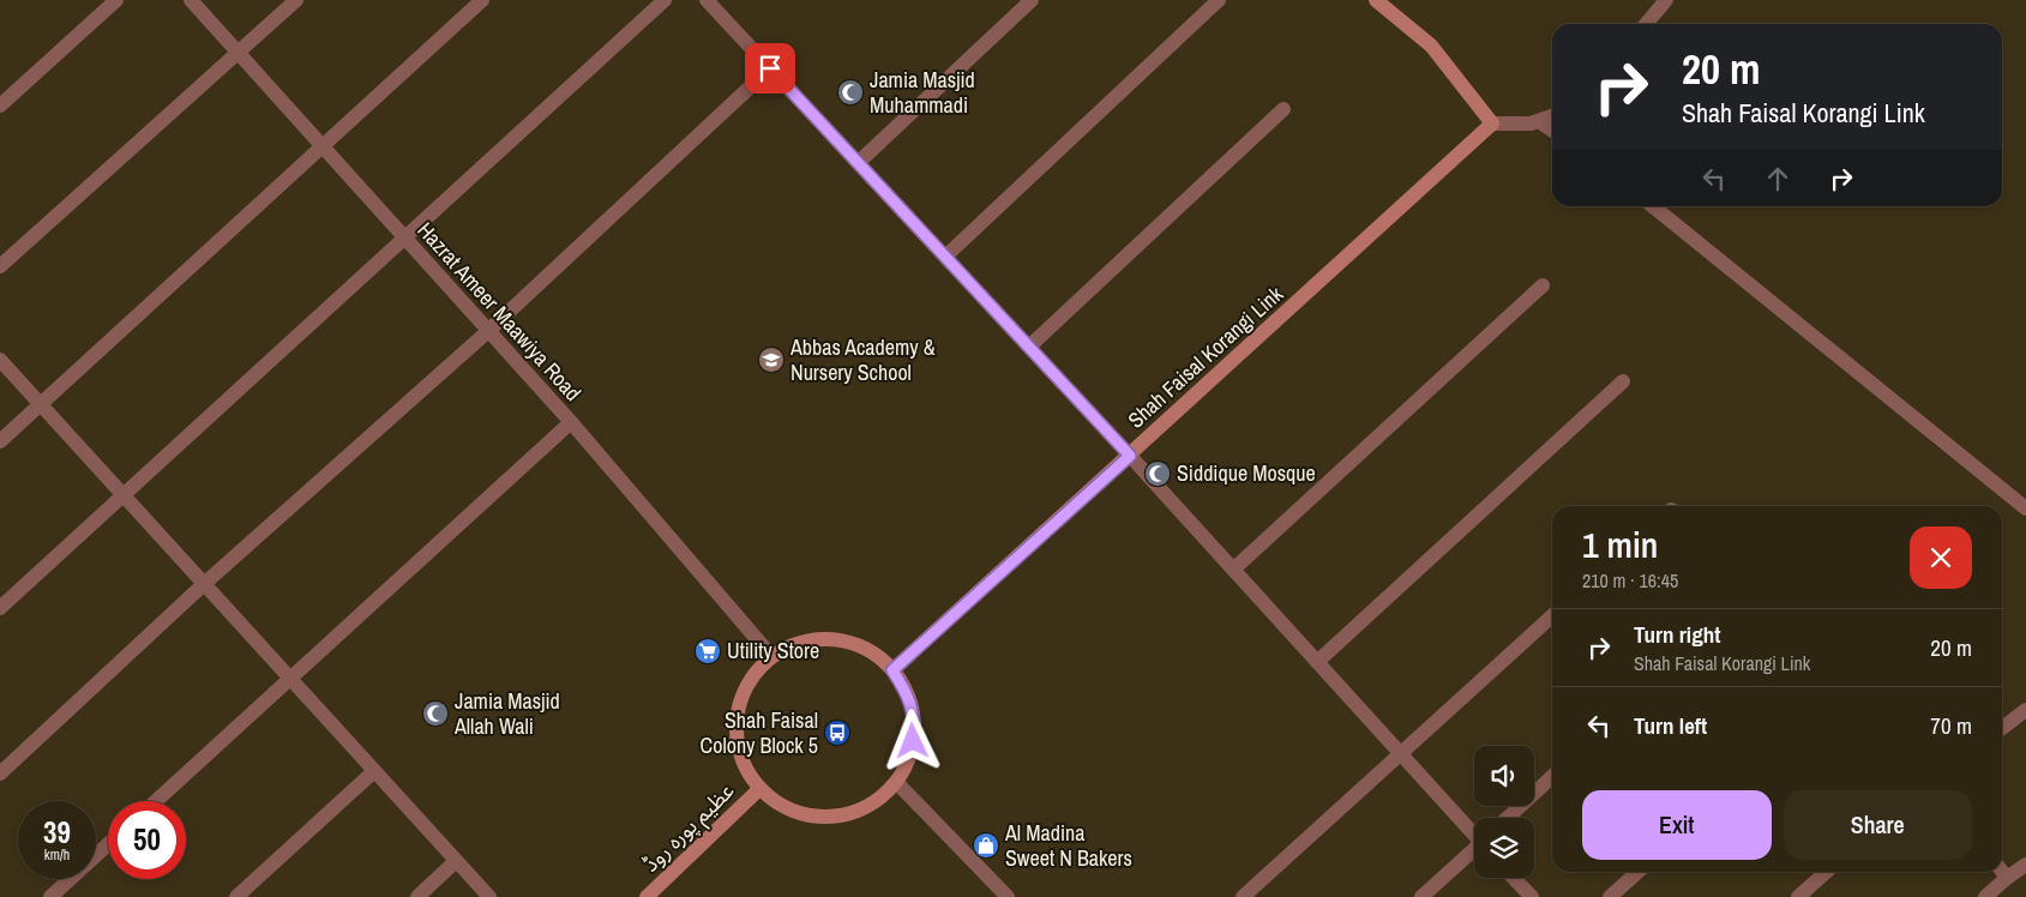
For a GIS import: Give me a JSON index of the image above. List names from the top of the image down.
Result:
{
  "streets": {
    "street": ["Hazrat Ameer Maawiya Road", "Shah Faisal Korangi Link", "عظیم پورہ روڈ"]
  },
  "crossings": [
    ["Hazrat Ameer Maawiya Road", "Shah Faisal Korangi Link"],
    ["Hazrat Ameer Maawiya Road", "عظیم پورہ روڈ"],
    ["Shah Faisal Korangi Link", "عظیم پورہ روڈ"]
  ],
  "places": {
    "mosque": ["Jamia Masjid Muhammadi", "Siddique Mosque", "Jamia Masjid Allah Wali"],
    "school or university": ["Abbas Academy & Nursery School"],
    "supermarket": ["Utility Store"],
    "bus stop": ["Shah Faisal Colony Block 5"],
    "shop": ["Al Madina Sweet N Bakers"]
  },
  "page": {
    "turn": ["20 m", "Shah Faisal Korangi Link"],
    "heading": ["1 min", "210 m · 16:45"],
    "list": [
      {
        "name": "Turn right",
        "note": "Shah Faisal Korangi Link",
        "value": "20 m"
      },
      {
        "name": "Turn left",
        "value": "70 m"
      }
    ],
    "buttons": ["Exit", "Share"],
    "speed": "39 km/h",
    "limit": "50"
  }
}
